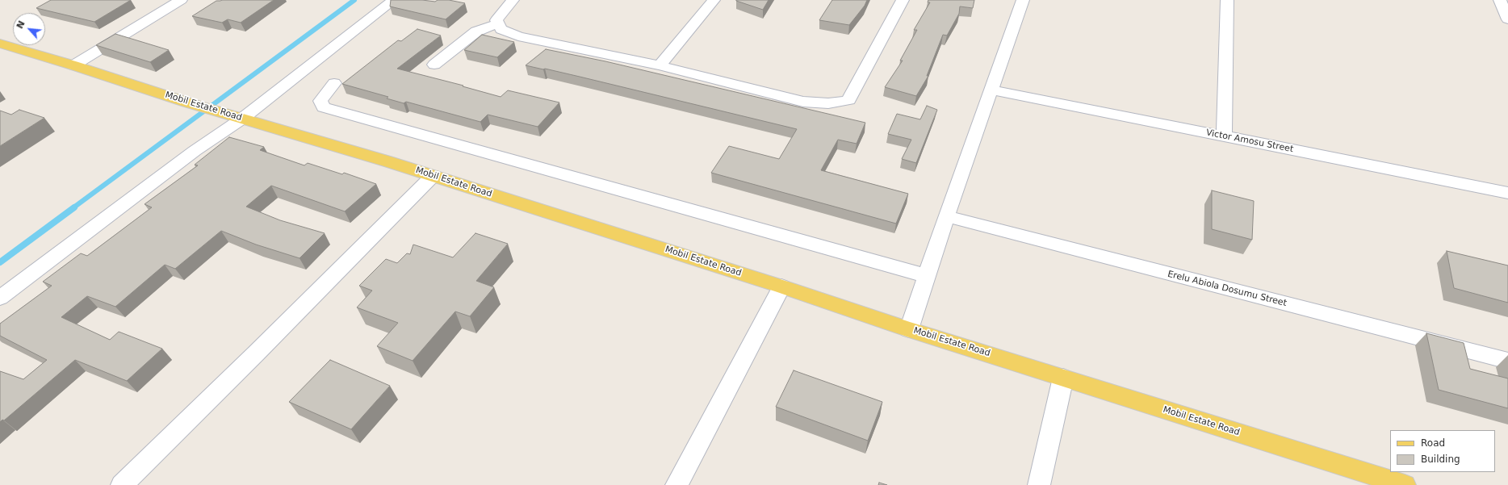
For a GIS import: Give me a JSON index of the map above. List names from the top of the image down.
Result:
{
  "streets": {
    "main road": ["Mobil Estate Road"],
    "street": ["Victor Amosu Street", "Erelu Abiola Dosumu Street"]
  },
  "legend": ["Road", "Building"],
  "north": "top left"
}
